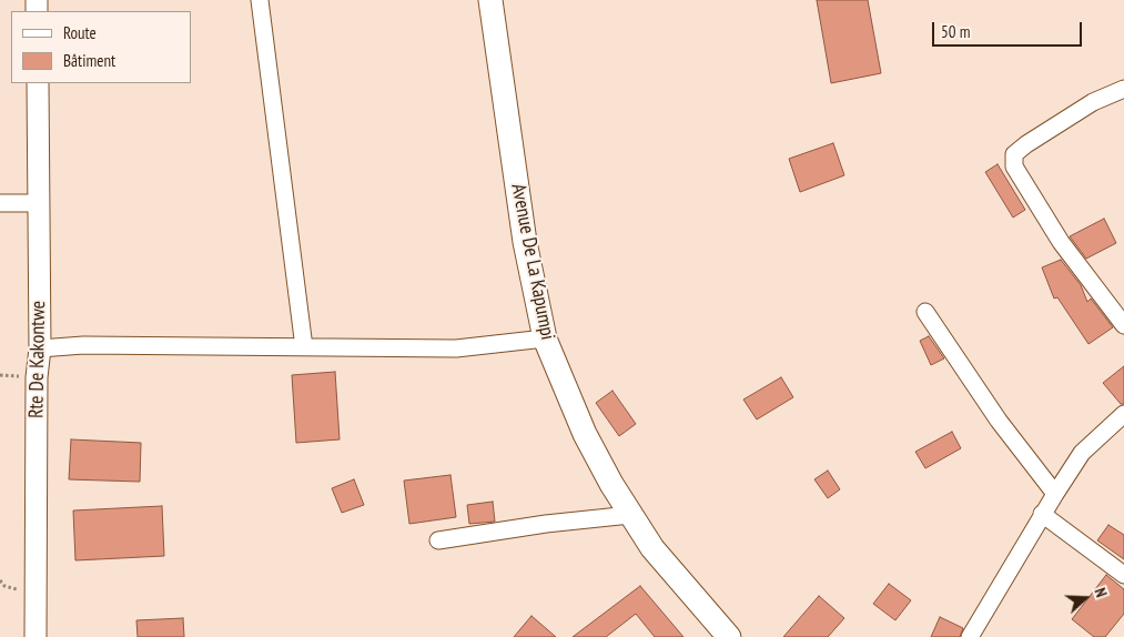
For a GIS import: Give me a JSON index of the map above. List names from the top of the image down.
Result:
{
  "streets": {
    "main road": ["Avenue De La Kapumpi"],
    "street": ["Rte De Kakontwe"]
  },
  "legend": ["Route", "Bâtiment"],
  "scale_bar": "50 m",
  "north": "right"
}
